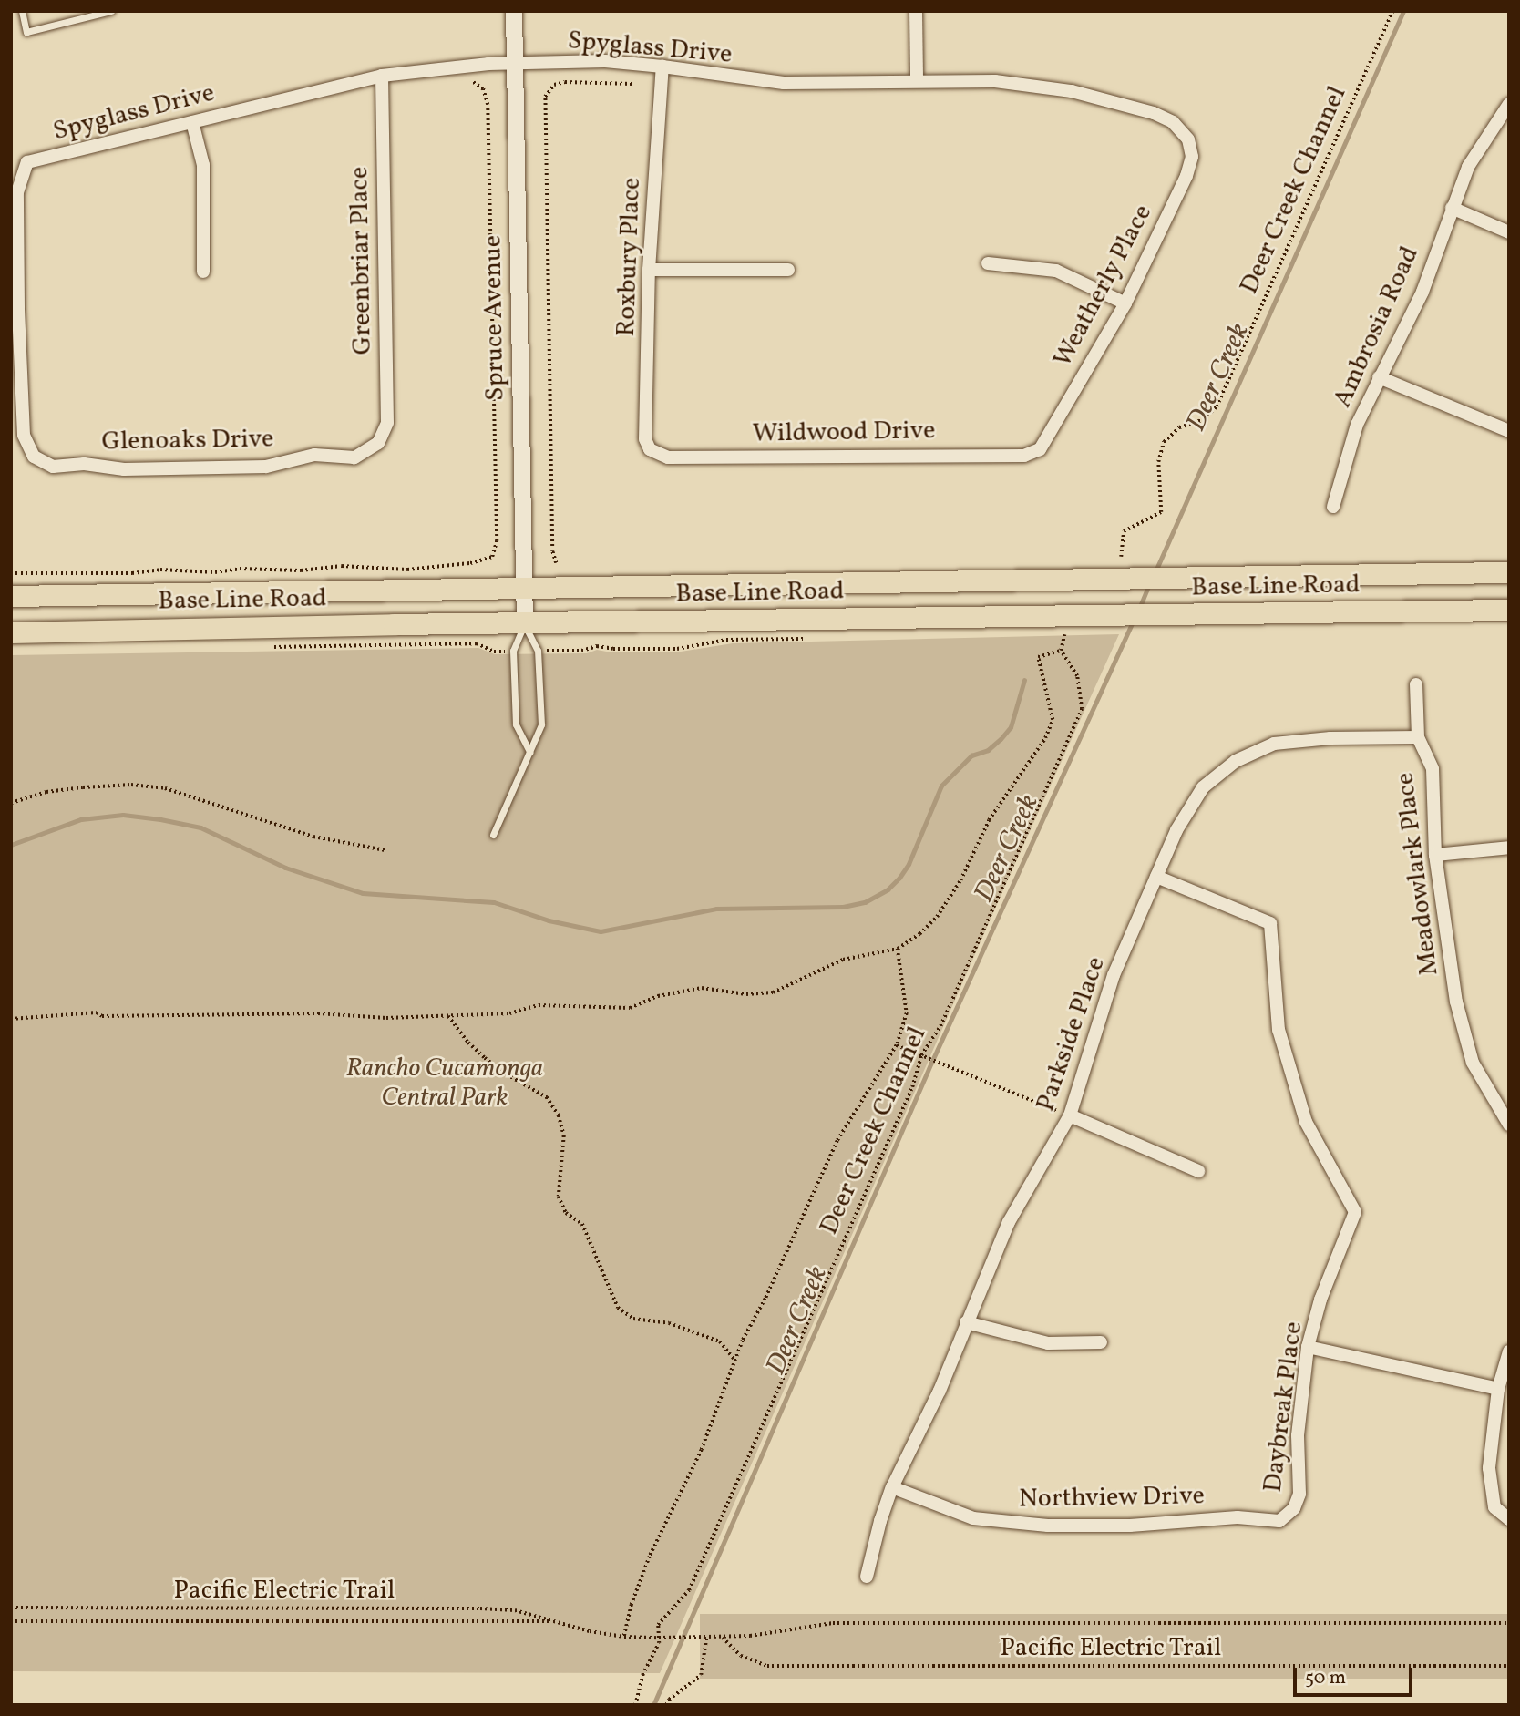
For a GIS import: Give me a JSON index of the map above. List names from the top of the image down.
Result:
{
  "streets": {
    "main road": ["Base Line Road"],
    "street": [
      "Spyglass Drive",
      "Roxbury Place",
      "Greenbriar Place",
      "Weatherly Place",
      "Spruce Avenue",
      "Ambrosia Road",
      "Wildwood Drive",
      "Glenoaks Drive",
      "Meadowlark Place",
      "Parkside Place",
      "Daybreak Place",
      "Northview Drive"
    ],
    "path": ["Deer Creek Channel", "Pacific Electric Trail"]
  },
  "crossings": [
    ["Spyglass Drive", "Roxbury Place"],
    ["Spyglass Drive", "Greenbriar Place"],
    ["Spyglass Drive", "Weatherly Place"],
    ["Spyglass Drive", "Spruce Avenue"],
    ["Spyglass Drive", "Glenoaks Drive"],
    ["Deer Creek Channel", "Pacific Electric Trail"],
    ["Roxbury Place", "Wildwood Drive"],
    ["Greenbriar Place", "Glenoaks Drive"],
    ["Weatherly Place", "Wildwood Drive"],
    ["Spruce Avenue", "Base Line Road"],
    ["Meadowlark Place", "Parkside Place"],
    ["Parkside Place", "Daybreak Place"],
    ["Parkside Place", "Northview Drive"],
    ["Daybreak Place", "Northview Drive"]
  ],
  "water": ["Deer Creek"],
  "parks": ["Rancho Cucamonga Central Park"],
  "scale_bar": "50 m"
}
